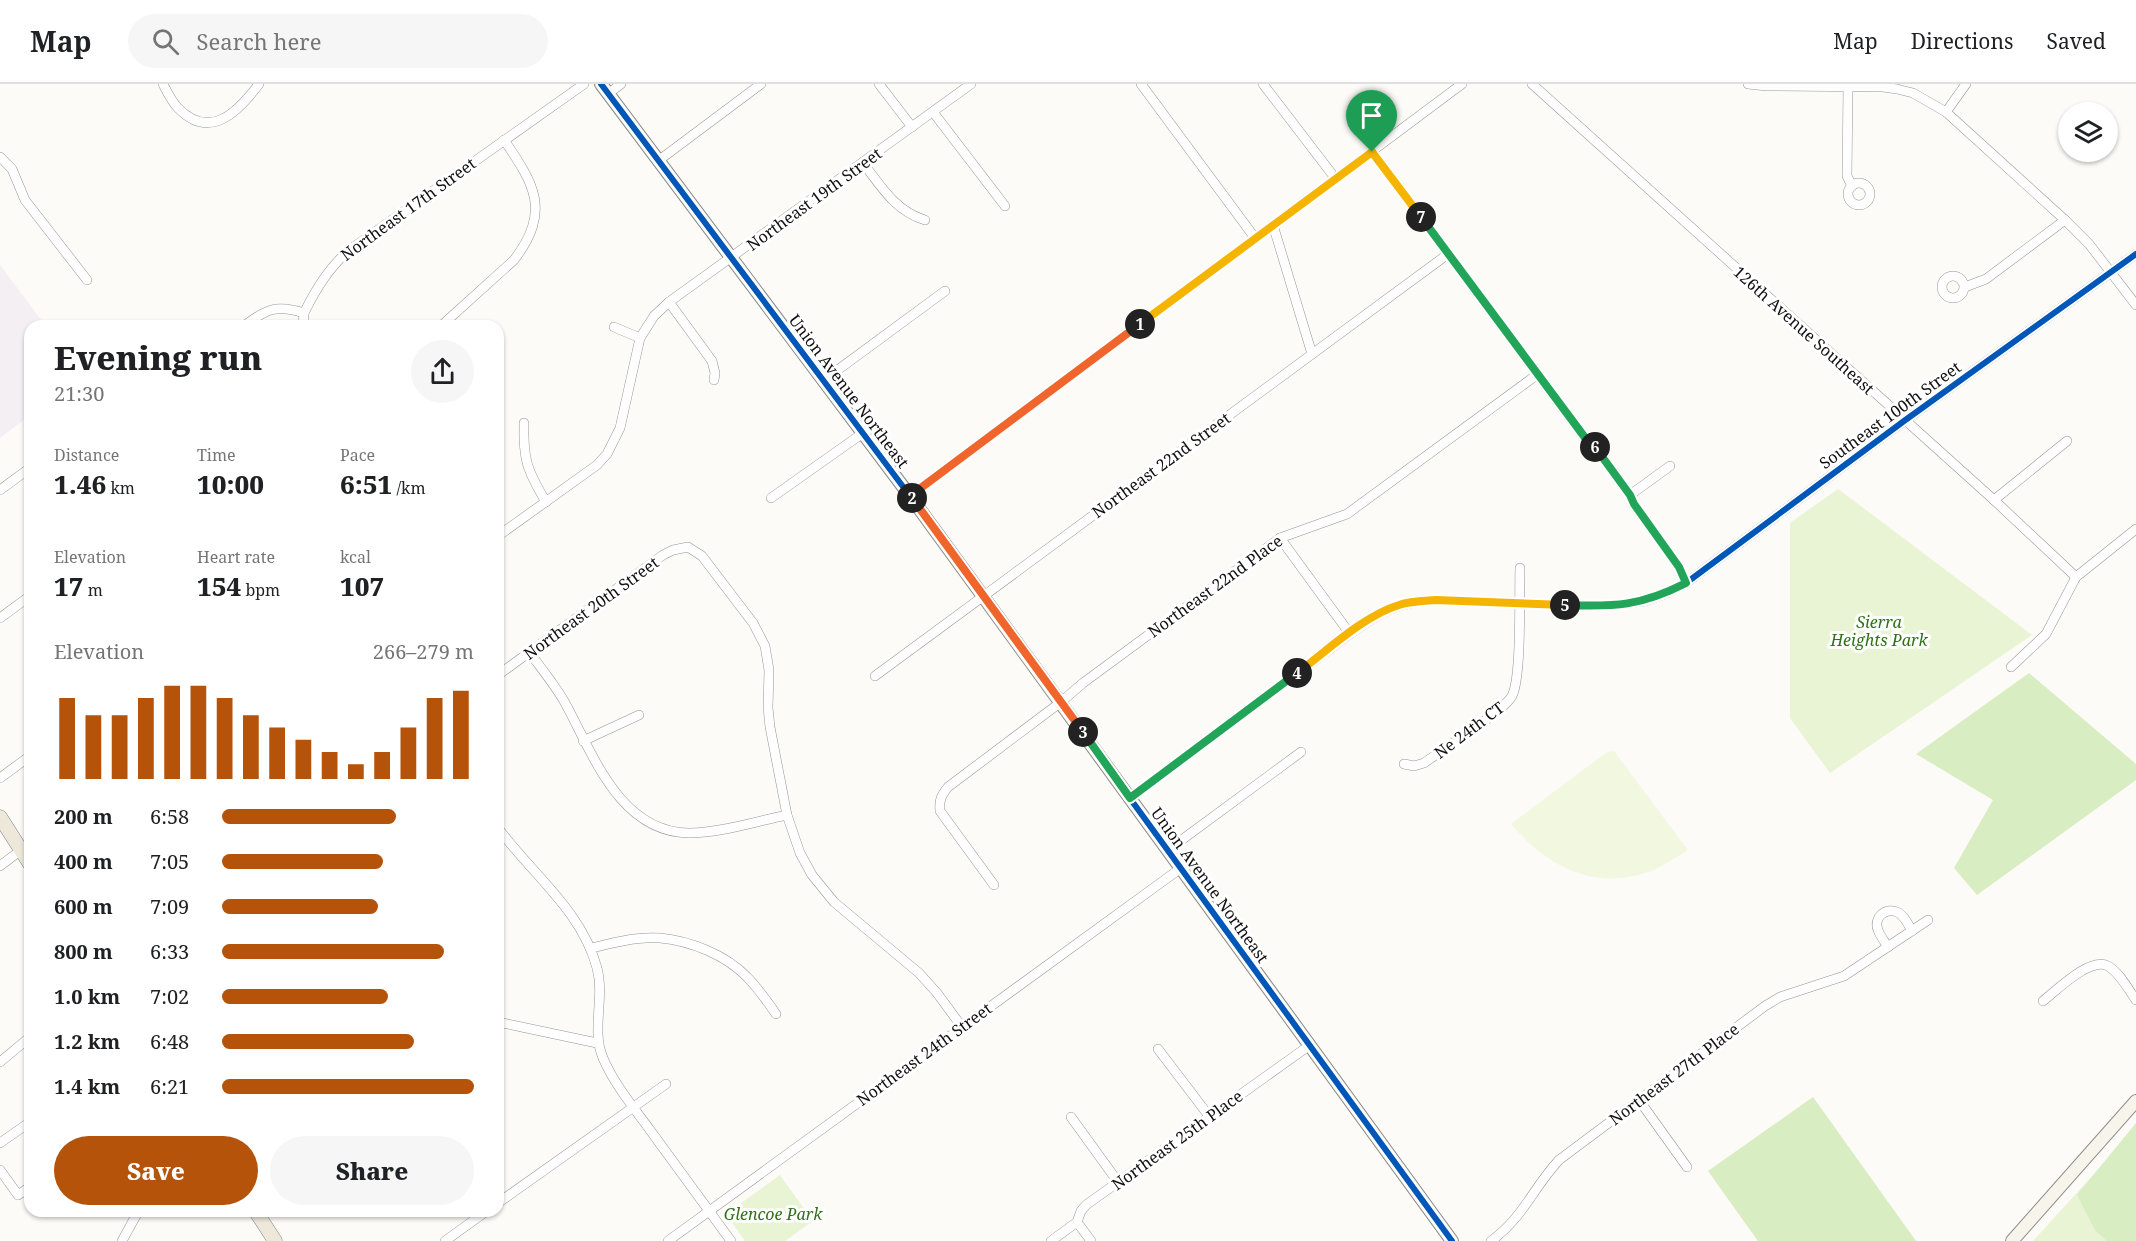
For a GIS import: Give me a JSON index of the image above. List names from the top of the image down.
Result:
{
  "streets": {
    "street": [
      "Northeast 19th Street",
      "Northeast 17th Street",
      "126th Avenue Southeast",
      "Union Avenue Northeast",
      "Southeast 100th Street",
      "Northeast 22nd Street",
      "Northeast 22nd Place",
      "Northeast 20th Street",
      "Ne 24th CT",
      "Northeast 24th Street",
      "Northeast 27th Place",
      "Northeast 25th Place"
    ]
  },
  "crossings": [
    ["Northeast 19th Street", "Union Avenue Northeast"],
    ["126th Avenue Southeast", "Southeast 100th Street"],
    ["Union Avenue Northeast", "Southeast 100th Street"],
    ["Union Avenue Northeast", "Northeast 22nd Street"],
    ["Union Avenue Northeast", "Northeast 22nd Place"],
    ["Union Avenue Northeast", "Northeast 24th Street"],
    ["Union Avenue Northeast", "Northeast 25th Place"],
    ["Southeast 100th Street", "Ne 24th CT"]
  ],
  "parks": ["Sierra Heights Park", "Glencoe Park"],
  "page": {
    "header": "Map",
    "search": "Search here",
    "nav": ["Map", "Directions", "Saved"],
    "pins": [
      "7",
      "1",
      "6",
      "2",
      "5",
      "4",
      "3"
    ],
    "heading": ["Evening run", "21:30"],
    "stats": [
      ["Distance", "1.46 km"],
      ["Time", "10:00"],
      ["Pace", "6:51 /km"],
      ["Elevation", "17 m"],
      ["Heart rate", "154 bpm"],
      ["kcal", "107"]
    ],
    "chart": ["Elevation", "266–279 m"],
    "list": [
      {
        "name": "200 m",
        "note": "6:58"
      },
      {
        "name": "400 m",
        "note": "7:05"
      },
      {
        "name": "600 m",
        "note": "7:09"
      },
      {
        "name": "800 m",
        "note": "6:33"
      },
      {
        "name": "1.0 km",
        "note": "7:02"
      },
      {
        "name": "1.2 km",
        "note": "6:48"
      },
      {
        "name": "1.4 km",
        "note": "6:21"
      }
    ],
    "buttons": ["Save", "Share"]
  }
}
